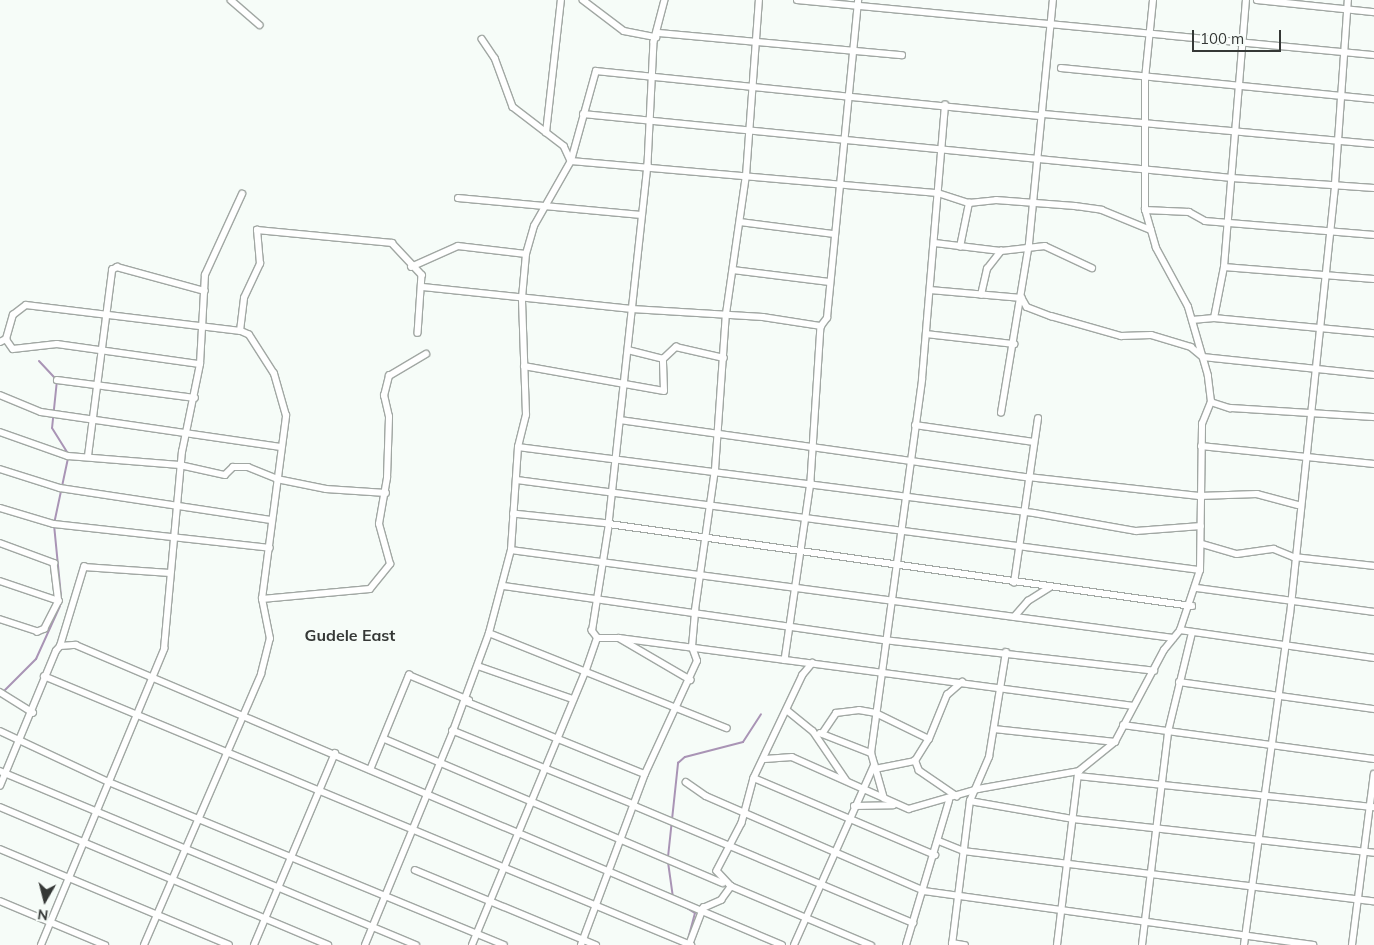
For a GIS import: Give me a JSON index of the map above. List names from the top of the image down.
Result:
{
  "districts": ["Gudele East"],
  "scale_bar": "100 m",
  "north": "bottom"
}
